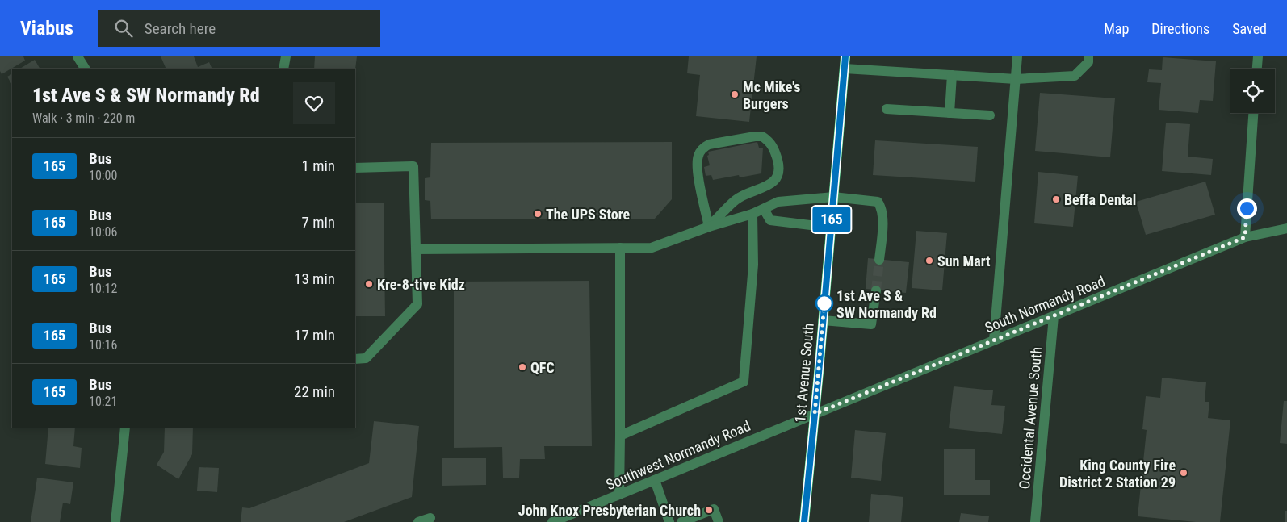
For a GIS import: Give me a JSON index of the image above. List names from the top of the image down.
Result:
{
  "streets": {
    "main road": ["1st Avenue South"],
    "street": ["South Normandy Road", "Occidental Avenue South", "Southwest Normandy Road"]
  },
  "crossings": [
    ["South Normandy Road", "1st Avenue South"],
    ["South Normandy Road", "Occidental Avenue South"],
    ["South Normandy Road", "Southwest Normandy Road"],
    ["1st Avenue South", "Southwest Normandy Road"]
  ],
  "places": [
    "Mc Mike's Burgers",
    "Beffa Dental",
    "The UPS Store",
    "Sun Mart",
    "Kre-8-tive Kidz",
    "1st Ave S & SW Normandy Rd",
    "QFC",
    "King County Fire District 2 Station 29",
    "John Knox Presbyterian Church"
  ],
  "lines": ["bus line 165"],
  "page": {
    "header": "Viabus",
    "search": "Search here",
    "nav": ["Map", "Directions", "Saved"],
    "on_map": "165",
    "heading": ["1st Ave S & SW Normandy Rd", "Walk · 3 min · 220 m"],
    "list": [
      {
        "mark": "165",
        "name": "Bus",
        "note": "10:00",
        "value": "1 min"
      },
      {
        "mark": "165",
        "name": "Bus",
        "note": "10:06",
        "value": "7 min"
      },
      {
        "mark": "165",
        "name": "Bus",
        "note": "10:12",
        "value": "13 min"
      },
      {
        "mark": "165",
        "name": "Bus",
        "note": "10:16",
        "value": "17 min"
      },
      {
        "mark": "165",
        "name": "Bus",
        "note": "10:21",
        "value": "22 min"
      }
    ]
  }
}
